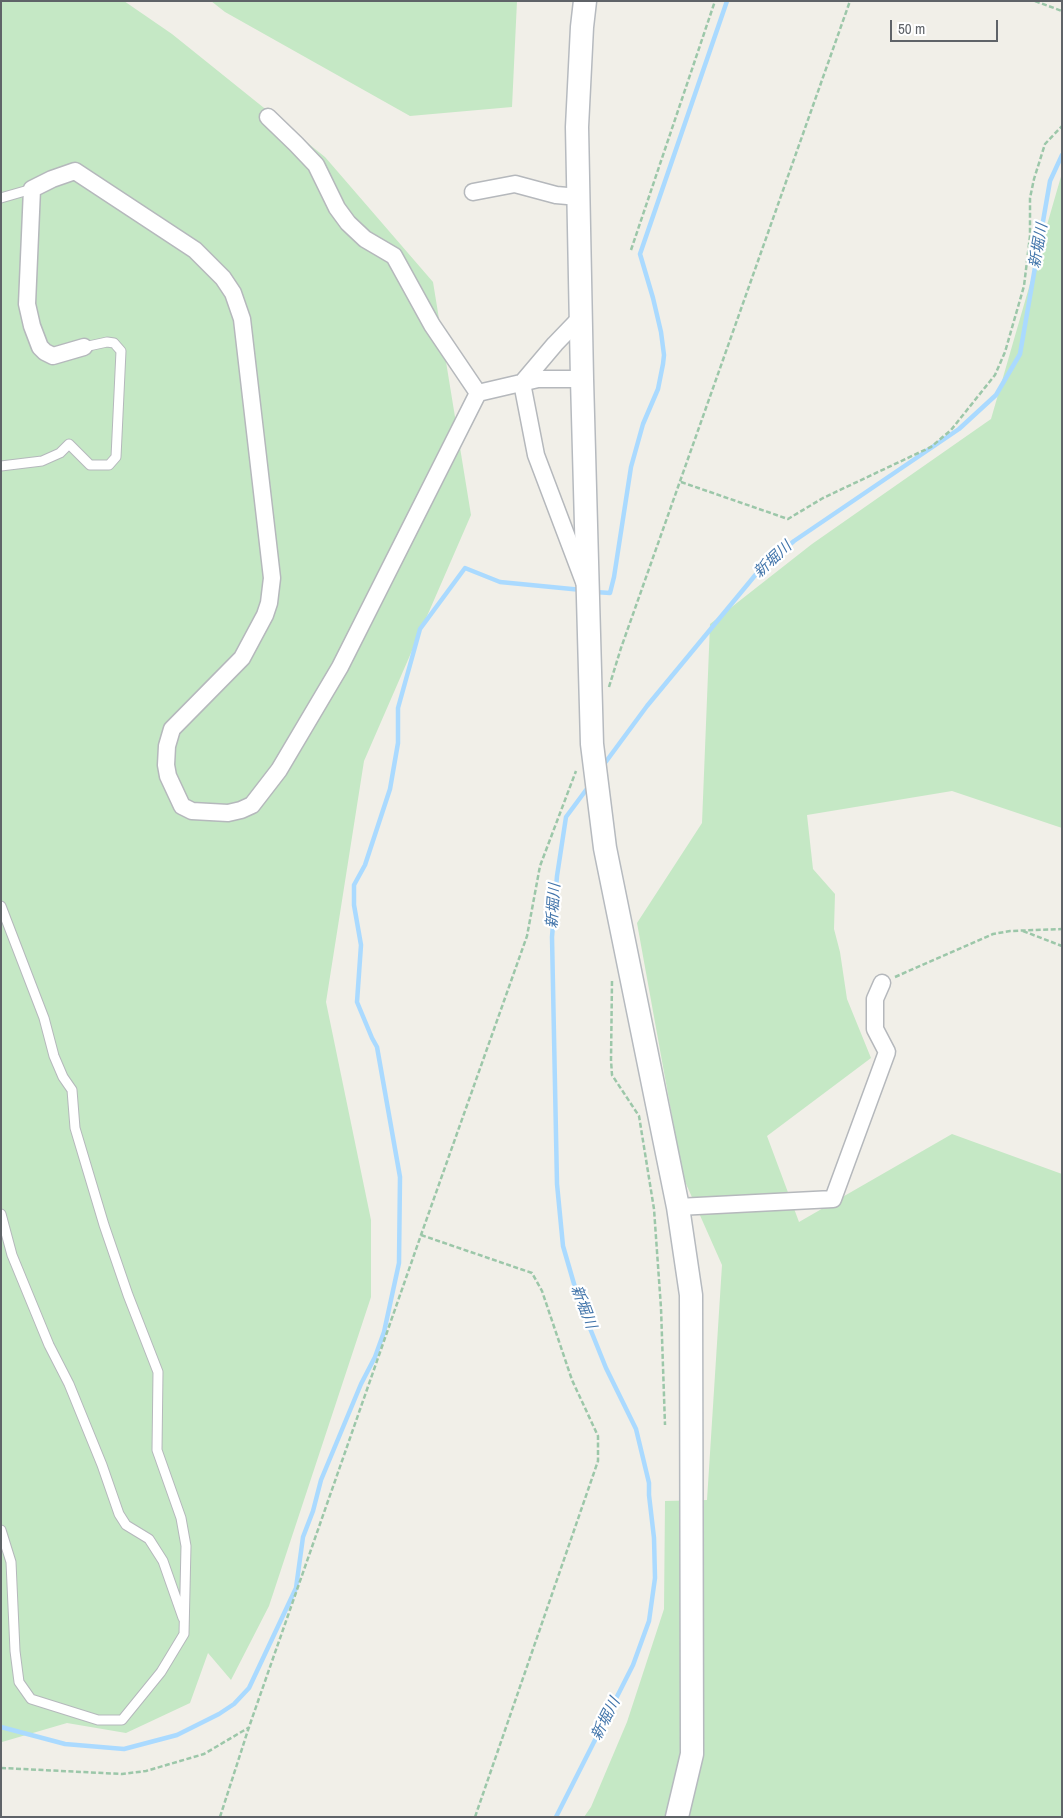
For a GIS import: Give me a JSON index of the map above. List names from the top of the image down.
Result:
{
  "water": ["新堀川"],
  "scale_bar": "50 m"
}
